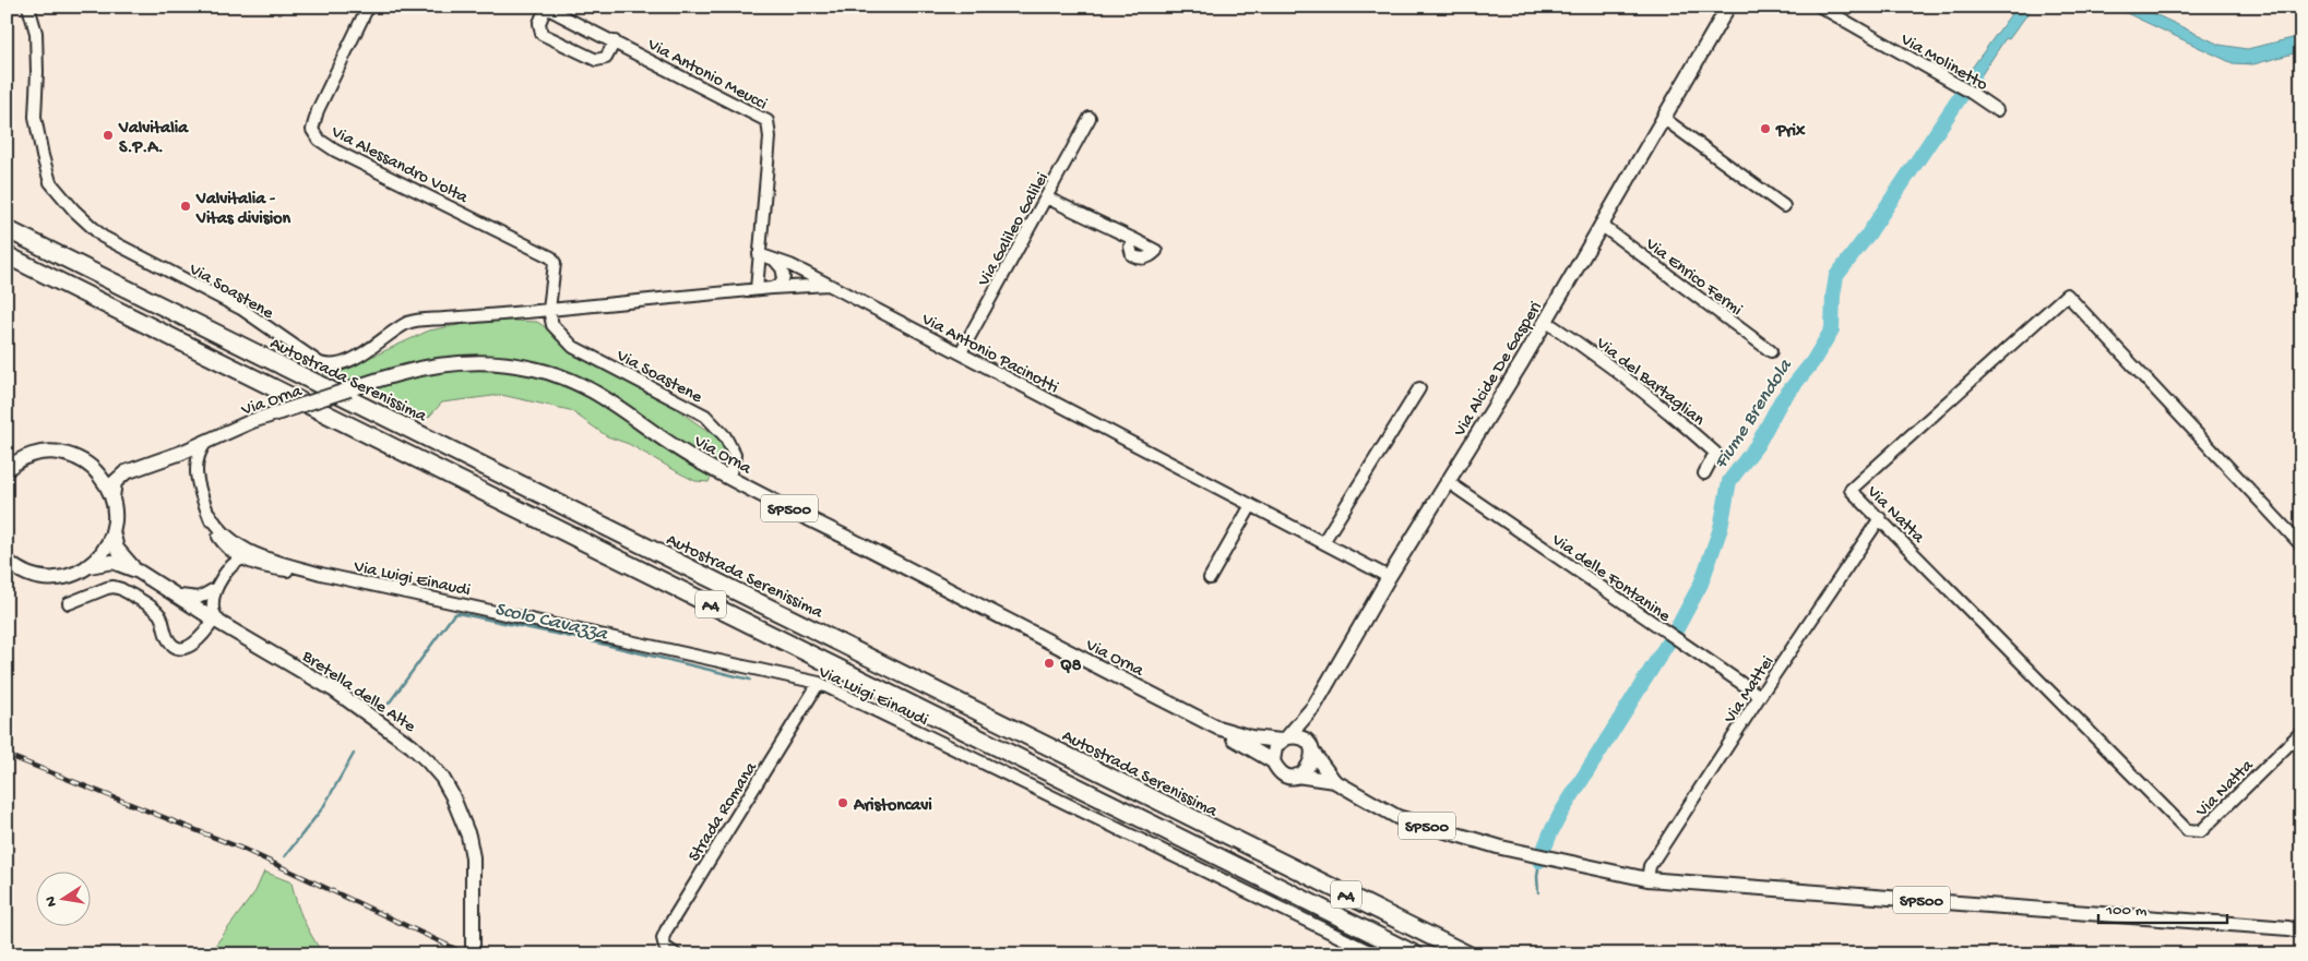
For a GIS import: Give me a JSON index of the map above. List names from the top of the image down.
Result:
{
  "streets": {
    "highway": ["Autostrada Serenissima", "A4"],
    "main road": [
      "Via Alcide De Gasperi",
      "Via Orna",
      "SP500",
      "Bretella delle Alte"
    ],
    "street": [
      "Via Molinetto",
      "Via Antonio Meucci",
      "Via Alessandro Volta",
      "Via Galileo Galilei",
      "Via Enrico Fermi",
      "Via Soastene",
      "Via Antonio Pacinotti",
      "Via del Bartaglian",
      "Via Natta",
      "Via Luigi Einaudi",
      "Via delle Fontanine",
      "Via Mattei",
      "Strada Romana"
    ]
  },
  "crossings": [
    ["Via Alessandro Volta", "Via Soastene"],
    ["Via Galileo Galilei", "Via Antonio Pacinotti"],
    ["Via Enrico Fermi", "Via Alcide De Gasperi"],
    ["Via Soastene", "Via Orna"],
    ["Via Antonio Pacinotti", "Via Alcide De Gasperi"],
    ["Via Alcide De Gasperi", "Via del Bartaglian"],
    ["Via Alcide De Gasperi", "Via Orna"],
    ["Via Alcide De Gasperi", "SP500"],
    ["Via Alcide De Gasperi", "Via delle Fontanine"],
    ["Via Orna", "SP500"],
    ["Via Orna", "Via Luigi Einaudi"],
    ["Via Orna", "Bretella delle Alte"],
    ["SP500", "Via Mattei"],
    ["Via Natta", "Via Mattei"],
    ["Via Luigi Einaudi", "Bretella delle Alte"],
    ["Via Luigi Einaudi", "Strada Romana"],
    ["Via delle Fontanine", "Via Mattei"]
  ],
  "water": ["Fiume Brendola", "Scolo Cavazza"],
  "places": [
    "Prix",
    "Valvitalia S.P.A.",
    "Valvitalia - Vitas division",
    "Q8",
    "Aristoncavi"
  ],
  "scale_bar": "100 m",
  "north": "left"
}
